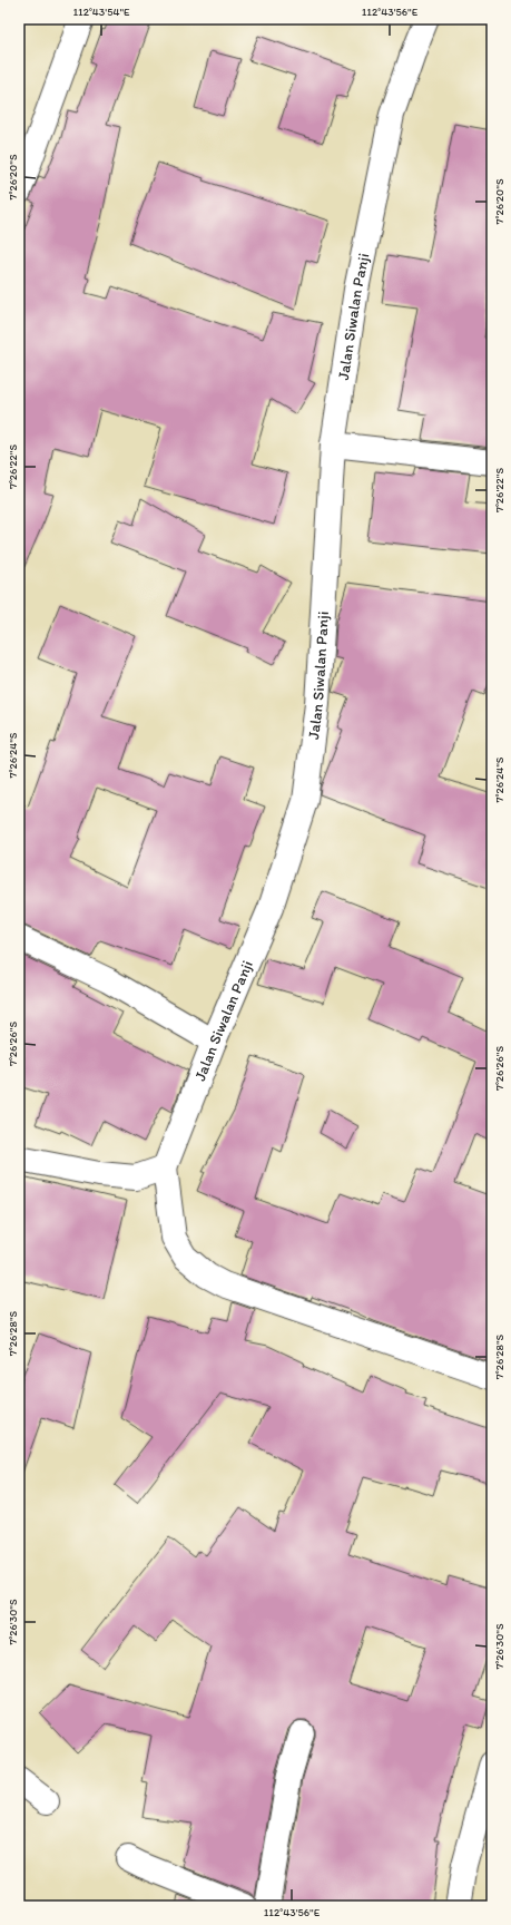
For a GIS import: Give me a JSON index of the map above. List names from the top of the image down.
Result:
{
  "streets": {
    "street": ["Jalan Siwalan Panji"]
  },
  "coordinates": [
    "112°43'54\"E",
    "112°43'56\"E",
    "7°26'20\"S",
    "7°26'22\"S",
    "7°26'24\"S",
    "7°26'26\"S",
    "7°26'28\"S",
    "7°26'30\"S"
  ]
}
